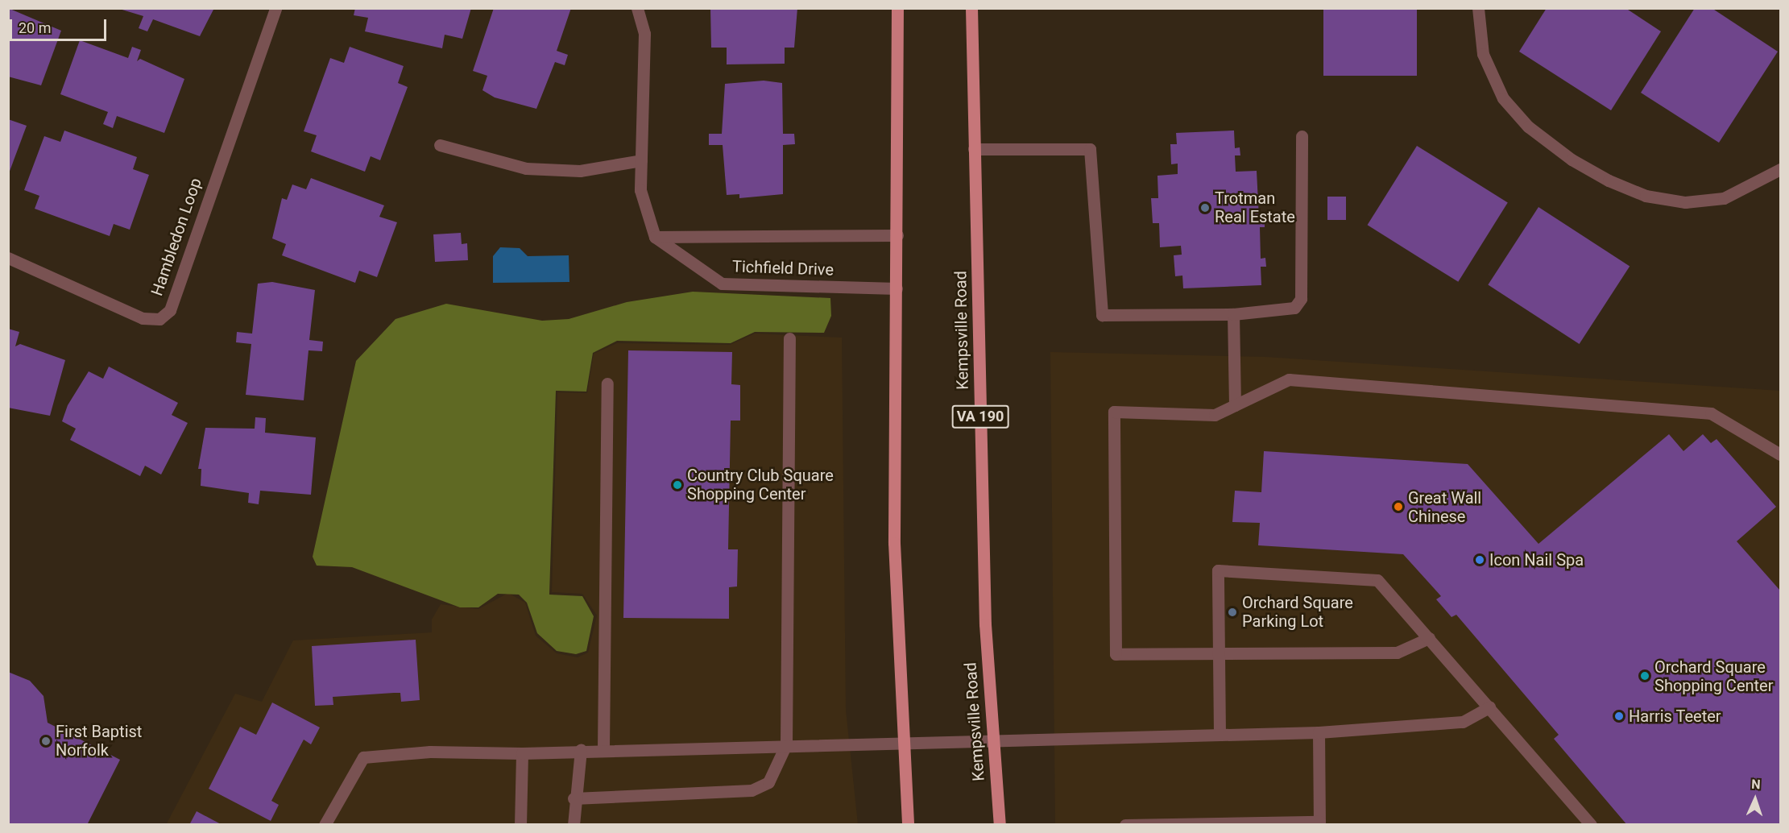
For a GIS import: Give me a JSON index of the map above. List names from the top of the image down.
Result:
{
  "streets": {
    "main road": ["Kempsville Road", "VA 190"],
    "street": ["Hambledon Loop", "Tichfield Drive"]
  },
  "places": [
    "Trotman Real Estate",
    "Country Club Square Shopping Center",
    "Great Wall Chinese",
    "Icon Nail Spa",
    "Orchard Square Parking Lot",
    "Orchard Square Shopping Center",
    "Harris Teeter",
    "First Baptist Norfolk"
  ],
  "scale_bar": "20 m",
  "north": "top"
}
